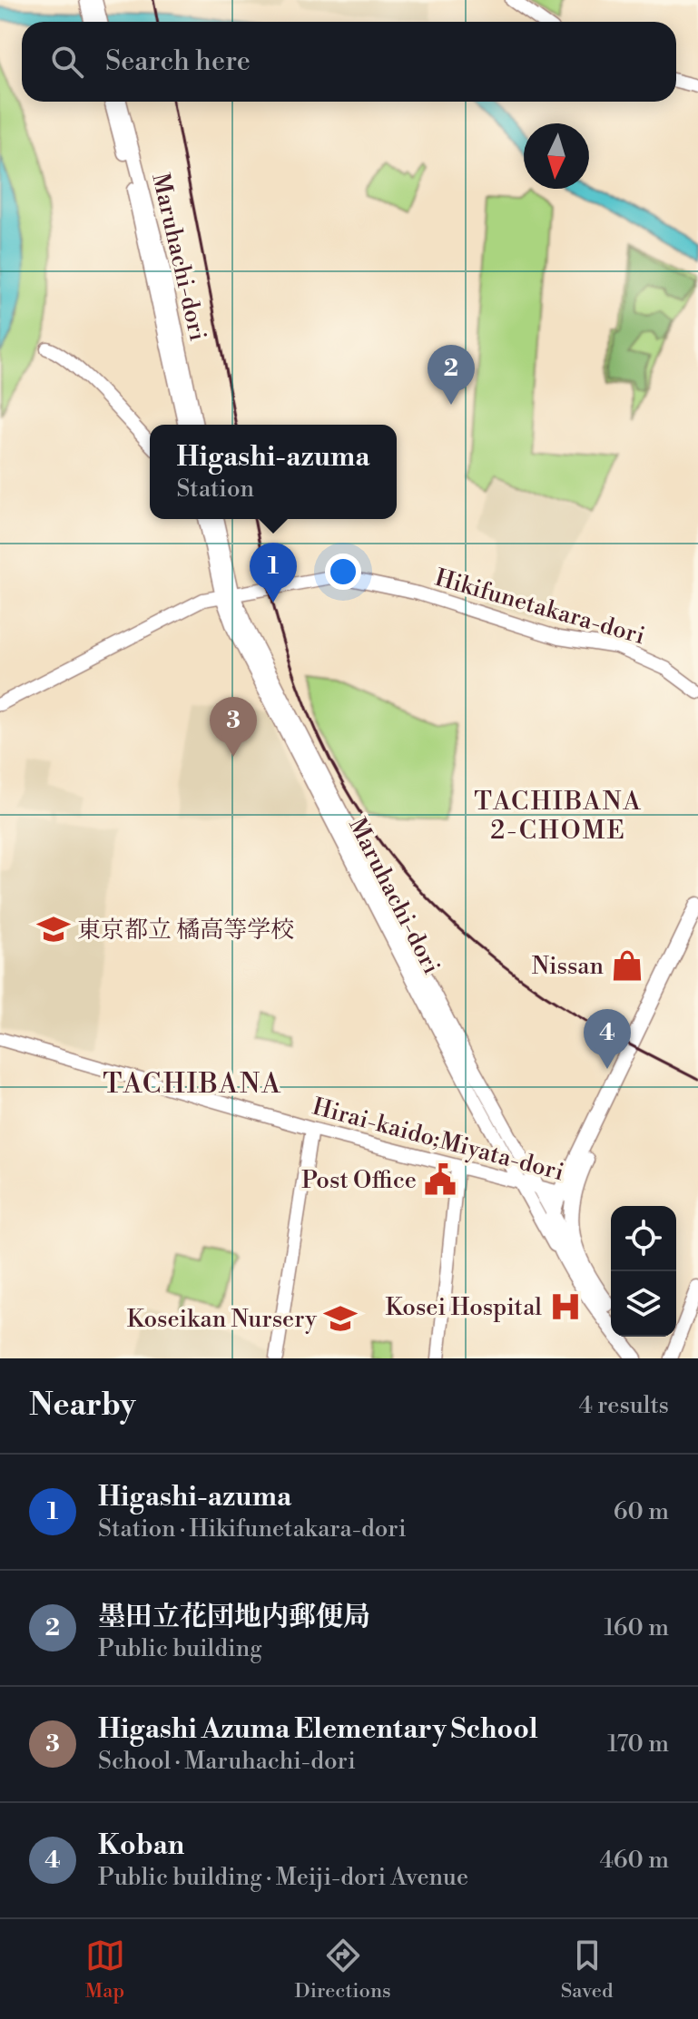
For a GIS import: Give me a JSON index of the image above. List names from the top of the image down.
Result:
{
  "streets": {
    "main road": ["Maruhachi-dori", "Hikifunetakara-dori", "Hirai-kaido;Miyata-dori"]
  },
  "crossings": [
    ["Maruhachi-dori", "Hikifunetakara-dori"],
    ["Maruhachi-dori", "Hirai-kaido;Miyata-dori"]
  ],
  "districts": ["TACHIBANA 2-CHOME", "TACHIBANA"],
  "places": {
    "school or university": ["東京都立 橘高等学校", "Koseikan Nursery"],
    "shop": ["Nissan"],
    "public building": ["Post Office"],
    "hospital": ["Kosei Hospital"]
  },
  "north": "bottom",
  "page": {
    "search": "Search here",
    "pins": [
      "2",
      "1",
      "3",
      "4"
    ],
    "popup": ["Higashi-azuma", "Station"],
    "heading": ["Nearby", "4 results"],
    "list": [
      {
        "mark": "1",
        "name": "Higashi-azuma",
        "note": "Station · Hikifunetakara-dori",
        "value": "60 m"
      },
      {
        "mark": "2",
        "name": "墨田立花団地内郵便局",
        "note": "Public building",
        "value": "160 m"
      },
      {
        "mark": "3",
        "name": "Higashi Azuma Elementary School",
        "note": "School · Maruhachi-dori",
        "value": "170 m"
      },
      {
        "mark": "4",
        "name": "Koban",
        "note": "Public building · Meiji-dori Avenue",
        "value": "460 m"
      }
    ],
    "nav": ["Map", "Directions", "Saved"]
  }
}
